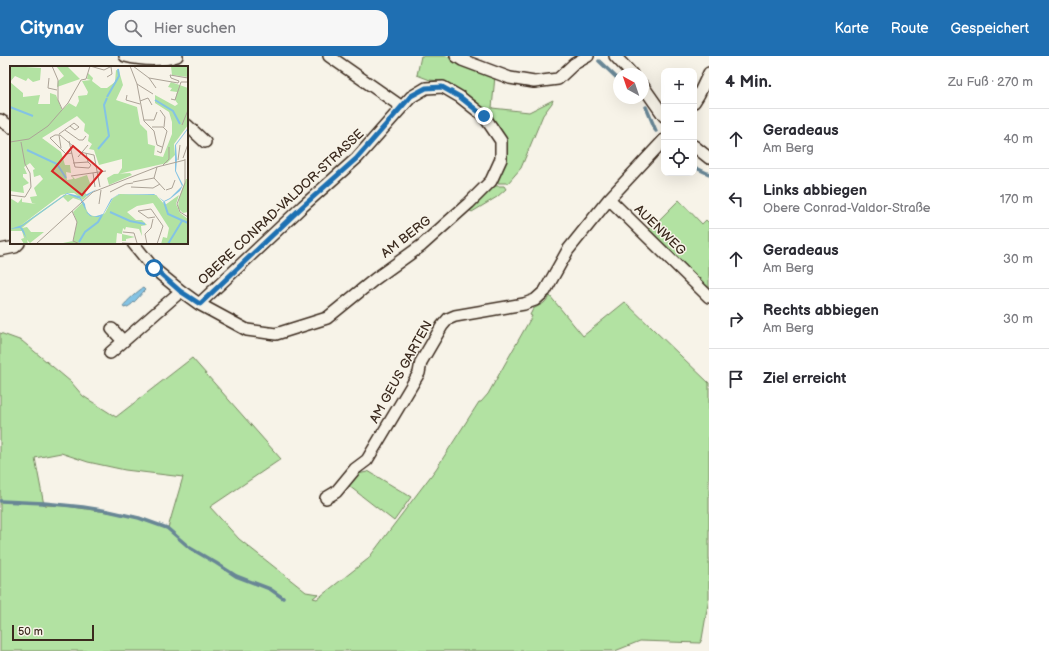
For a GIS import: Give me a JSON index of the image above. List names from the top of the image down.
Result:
{
  "streets": {
    "street": [
      "OBERE CONRAD-VALDOR-STRASSE",
      "AUENWEG",
      "AM BERG",
      "AM GEUS GARTEN"
    ]
  },
  "crossings": [
    ["OBERE CONRAD-VALDOR-STRASSE", "AM BERG"],
    ["AUENWEG", "AM GEUS GARTEN"]
  ],
  "scale_bar": "50 m",
  "north": "top left",
  "page": {
    "header": "Citynav",
    "search": "Hier suchen",
    "nav": ["Karte", "Route", "Gespeichert"],
    "heading": ["4 Min.", "Zu Fuß · 270 m"],
    "map_buttons": ["+", "−"],
    "list": [
      ["Geradeaus", "Am Berg", "40 m"],
      ["Links abbiegen", "Obere Conrad-Valdor-Straße", "170 m"],
      ["Geradeaus", "Am Berg", "30 m"],
      ["Rechts abbiegen", "Am Berg", "30 m"],
      "Ziel erreicht"
    ],
    "scale": "50 m"
  }
}
